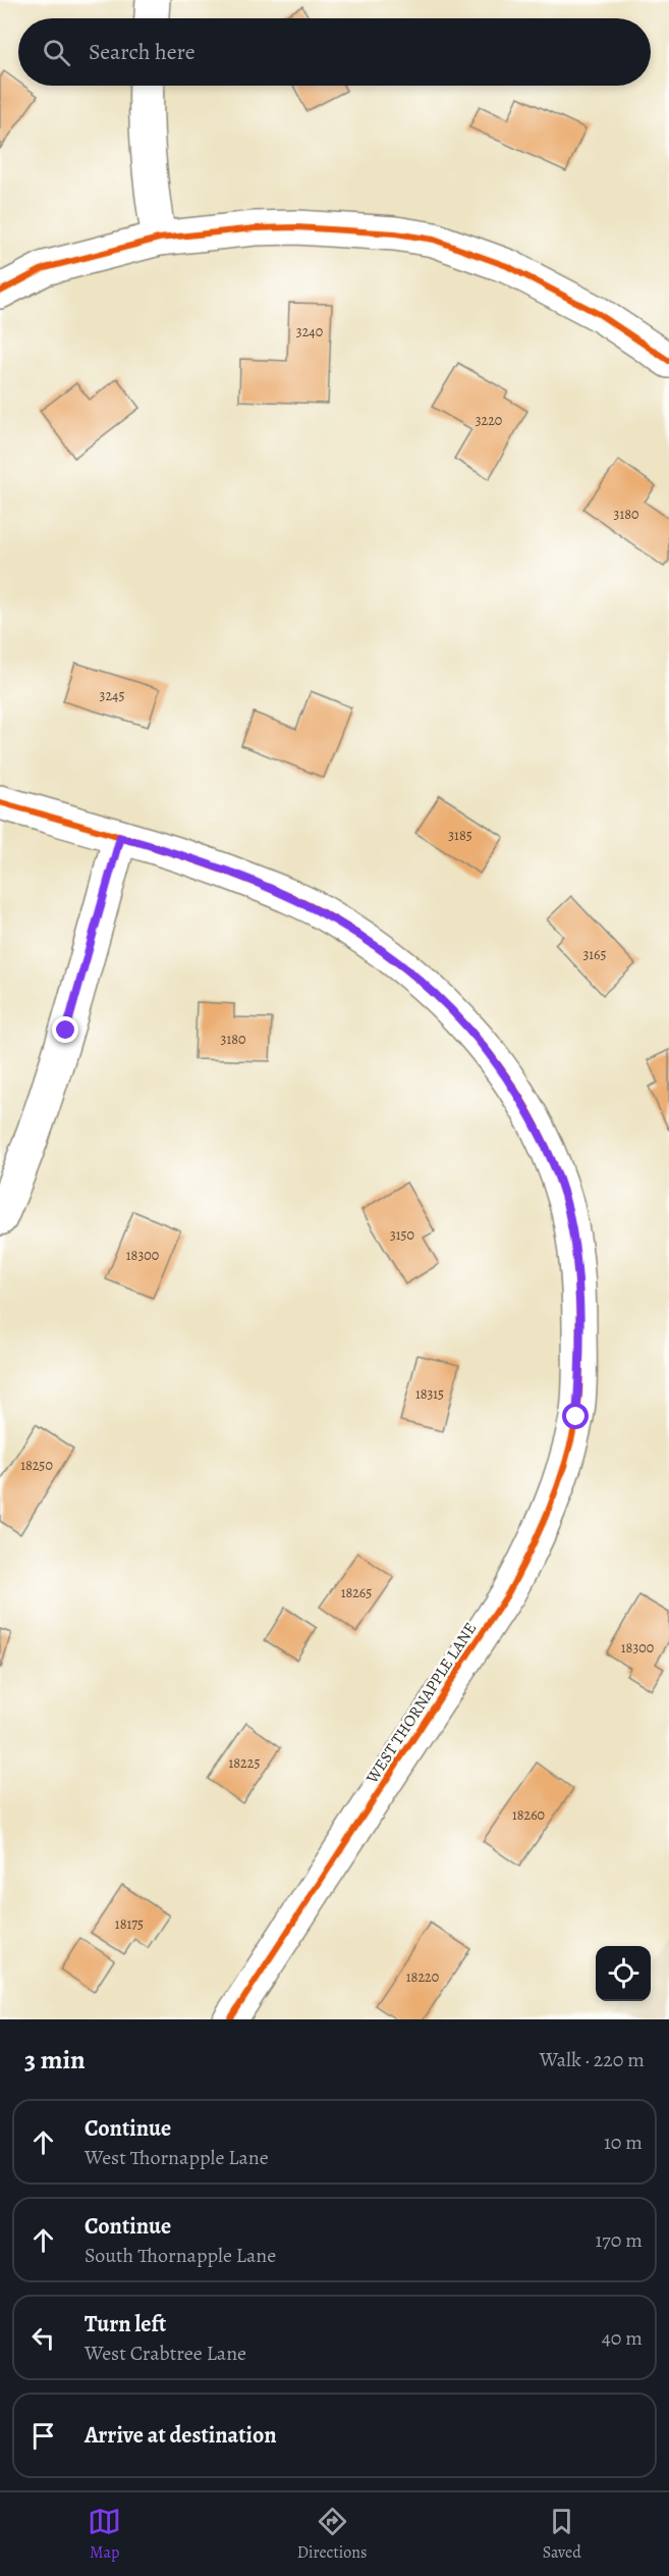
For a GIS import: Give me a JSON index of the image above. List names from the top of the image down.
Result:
{
  "streets": {
    "street": ["WEST THORNAPPLE LANE"]
  },
  "house_numbers": [
    "3240",
    "3220",
    "3180",
    "3245",
    "3185",
    "3165",
    "3180",
    "3150",
    "18300",
    "18315",
    "18250",
    "18265",
    "18300",
    "18225",
    "18260",
    "18175",
    "18220"
  ],
  "page": {
    "search": "Search here",
    "heading": ["3 min", "Walk · 220 m"],
    "list": [
      ["Continue", "West Thornapple Lane", "10 m"],
      ["Continue", "South Thornapple Lane", "170 m"],
      ["Turn left", "West Crabtree Lane", "40 m"],
      "Arrive at destination"
    ],
    "nav": ["Map", "Directions", "Saved"]
  }
}
